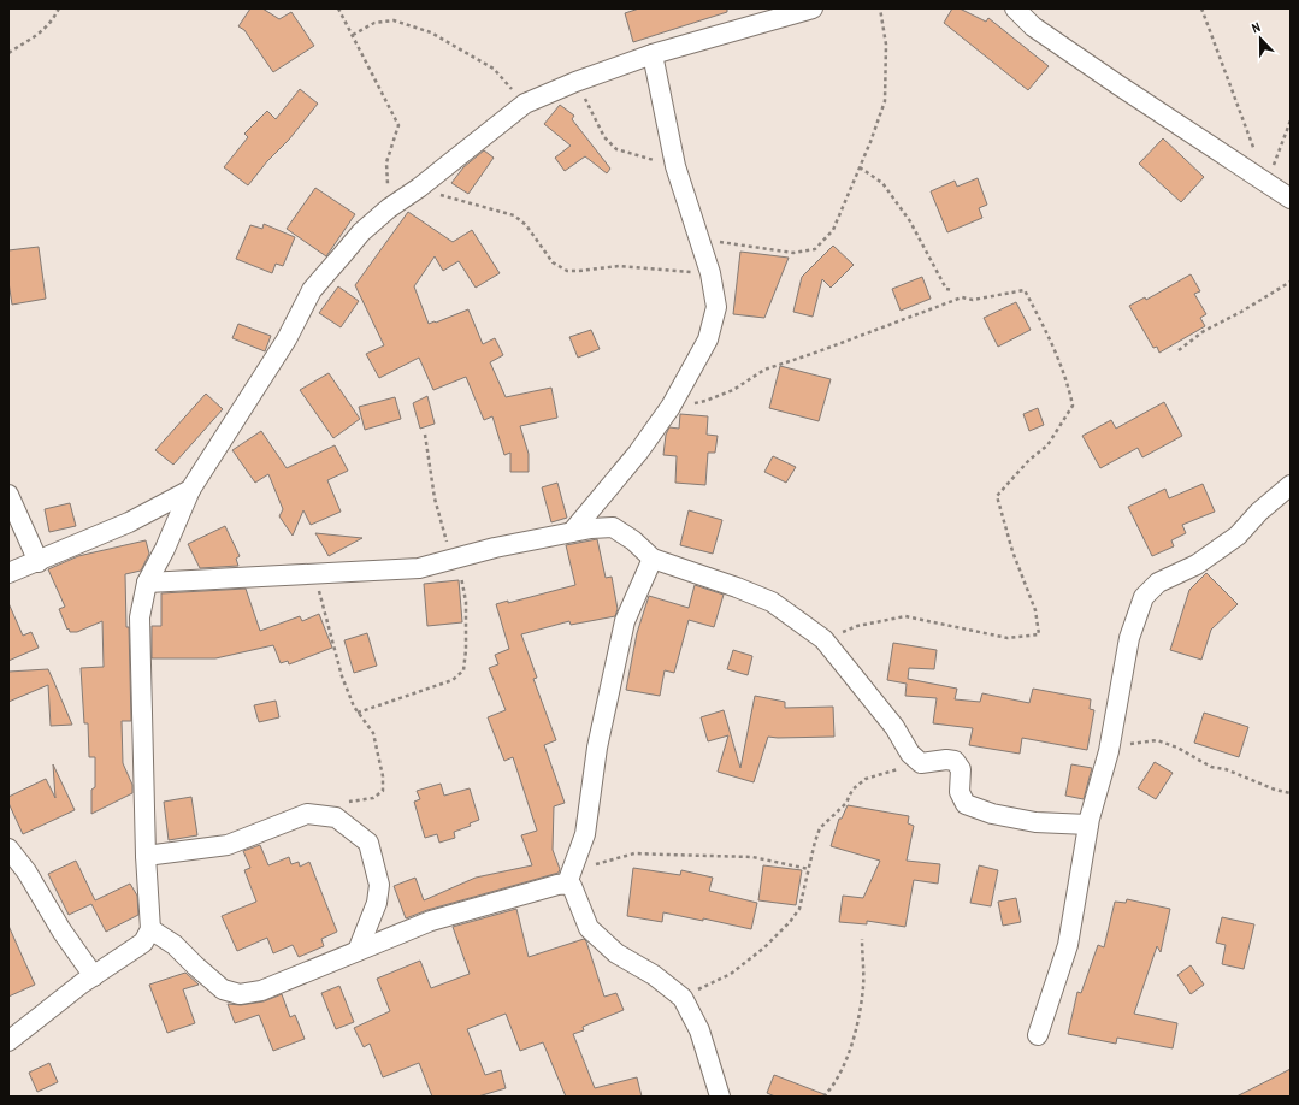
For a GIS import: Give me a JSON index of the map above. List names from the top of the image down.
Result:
{
  "north": "top"
}
